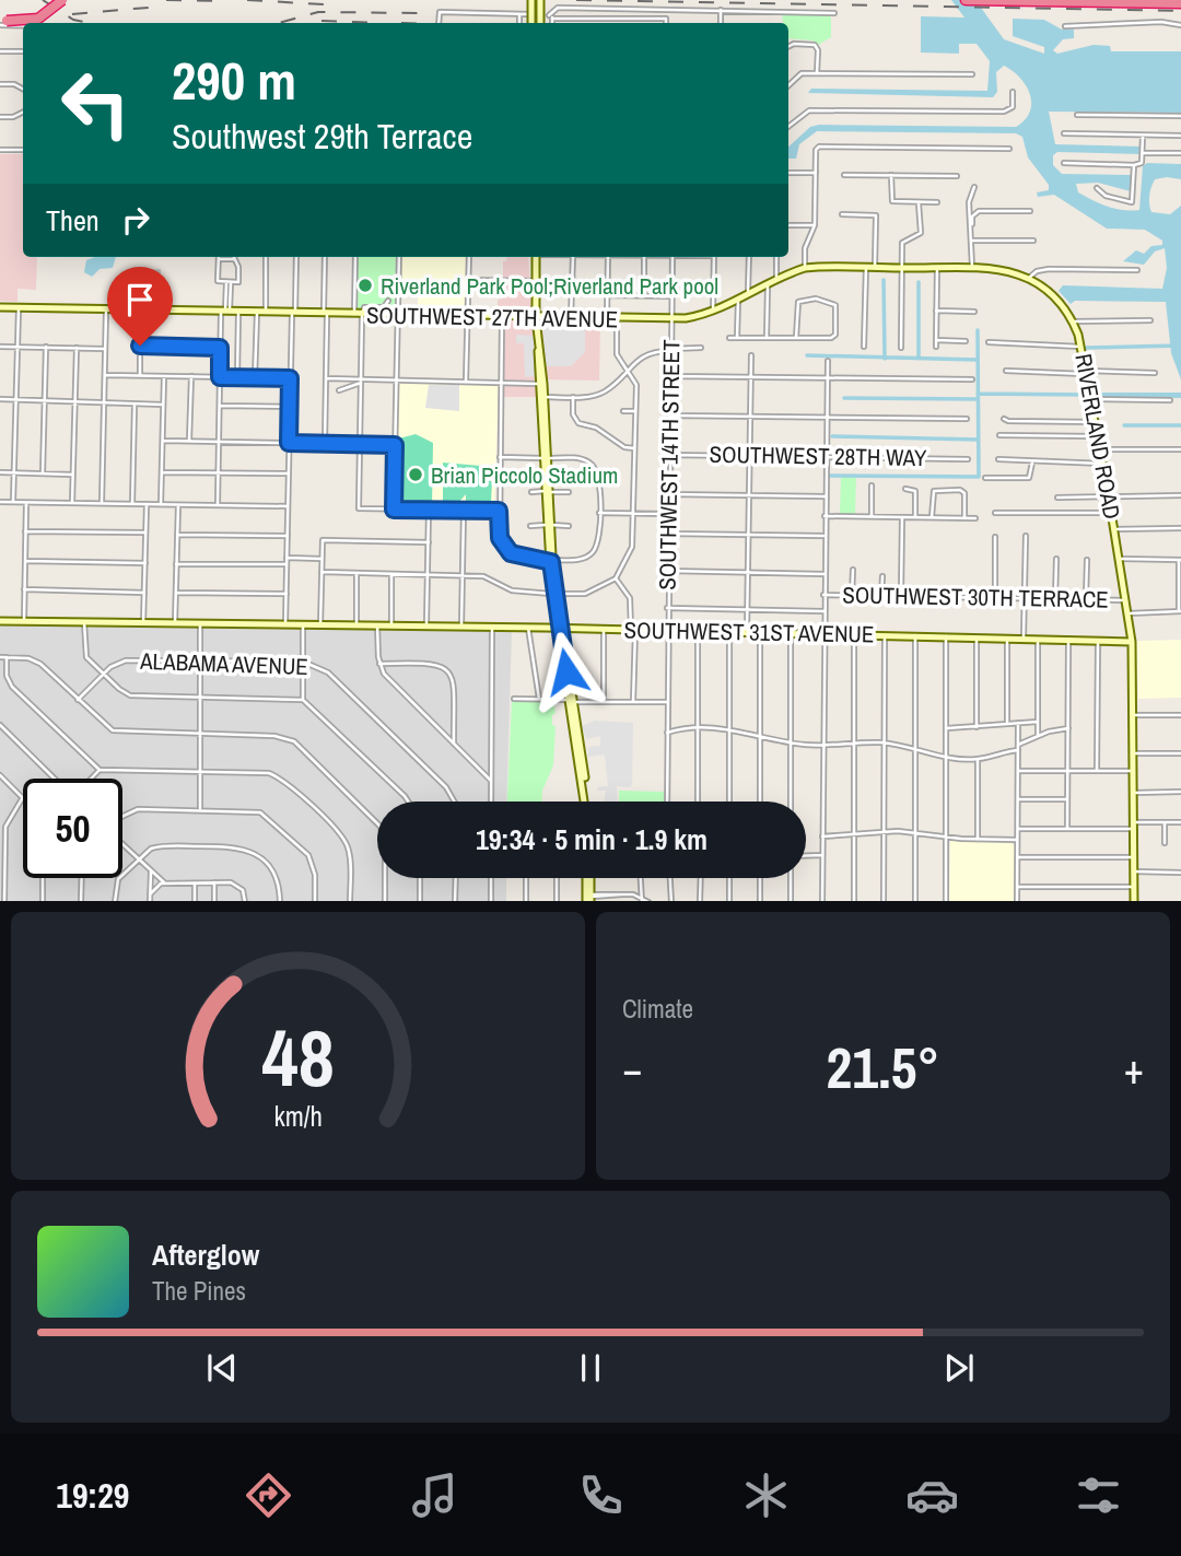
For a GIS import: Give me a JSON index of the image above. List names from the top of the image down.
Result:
{
  "streets": {
    "street": [
      "SOUTHWEST 27TH AVENUE",
      "RIVERLAND ROAD",
      "SOUTHWEST 28TH WAY",
      "SOUTHWEST 14TH STREET",
      "SOUTHWEST 30TH TERRACE",
      "SOUTHWEST 31ST AVENUE",
      "ALABAMA AVENUE"
    ]
  },
  "crossings": [
    ["SOUTHWEST 27TH AVENUE", "RIVERLAND ROAD"],
    ["SOUTHWEST 27TH AVENUE", "SOUTHWEST 14TH STREET"],
    ["RIVERLAND ROAD", "SOUTHWEST 30TH TERRACE"],
    ["RIVERLAND ROAD", "SOUTHWEST 31ST AVENUE"],
    ["SOUTHWEST 28TH WAY", "SOUTHWEST 14TH STREET"],
    ["SOUTHWEST 14TH STREET", "SOUTHWEST 30TH TERRACE"],
    ["SOUTHWEST 14TH STREET", "SOUTHWEST 31ST AVENUE"]
  ],
  "places": ["Riverland Park Pool;Riverland Park pool", "Brian Piccolo Stadium"],
  "page": {
    "turn": ["290 m", "Southwest 29th Terrace"],
    "then": "Then",
    "limit": "50",
    "trip": "19:34 · 5 min · 1.9 km",
    "tile": "Climate",
    "heat": ["−", "21.5°", "+"],
    "song": ["Afterglow", "The Pines"],
    "tabs": "19:29",
    "gauge": ["48", "km/h"]
  }
}
